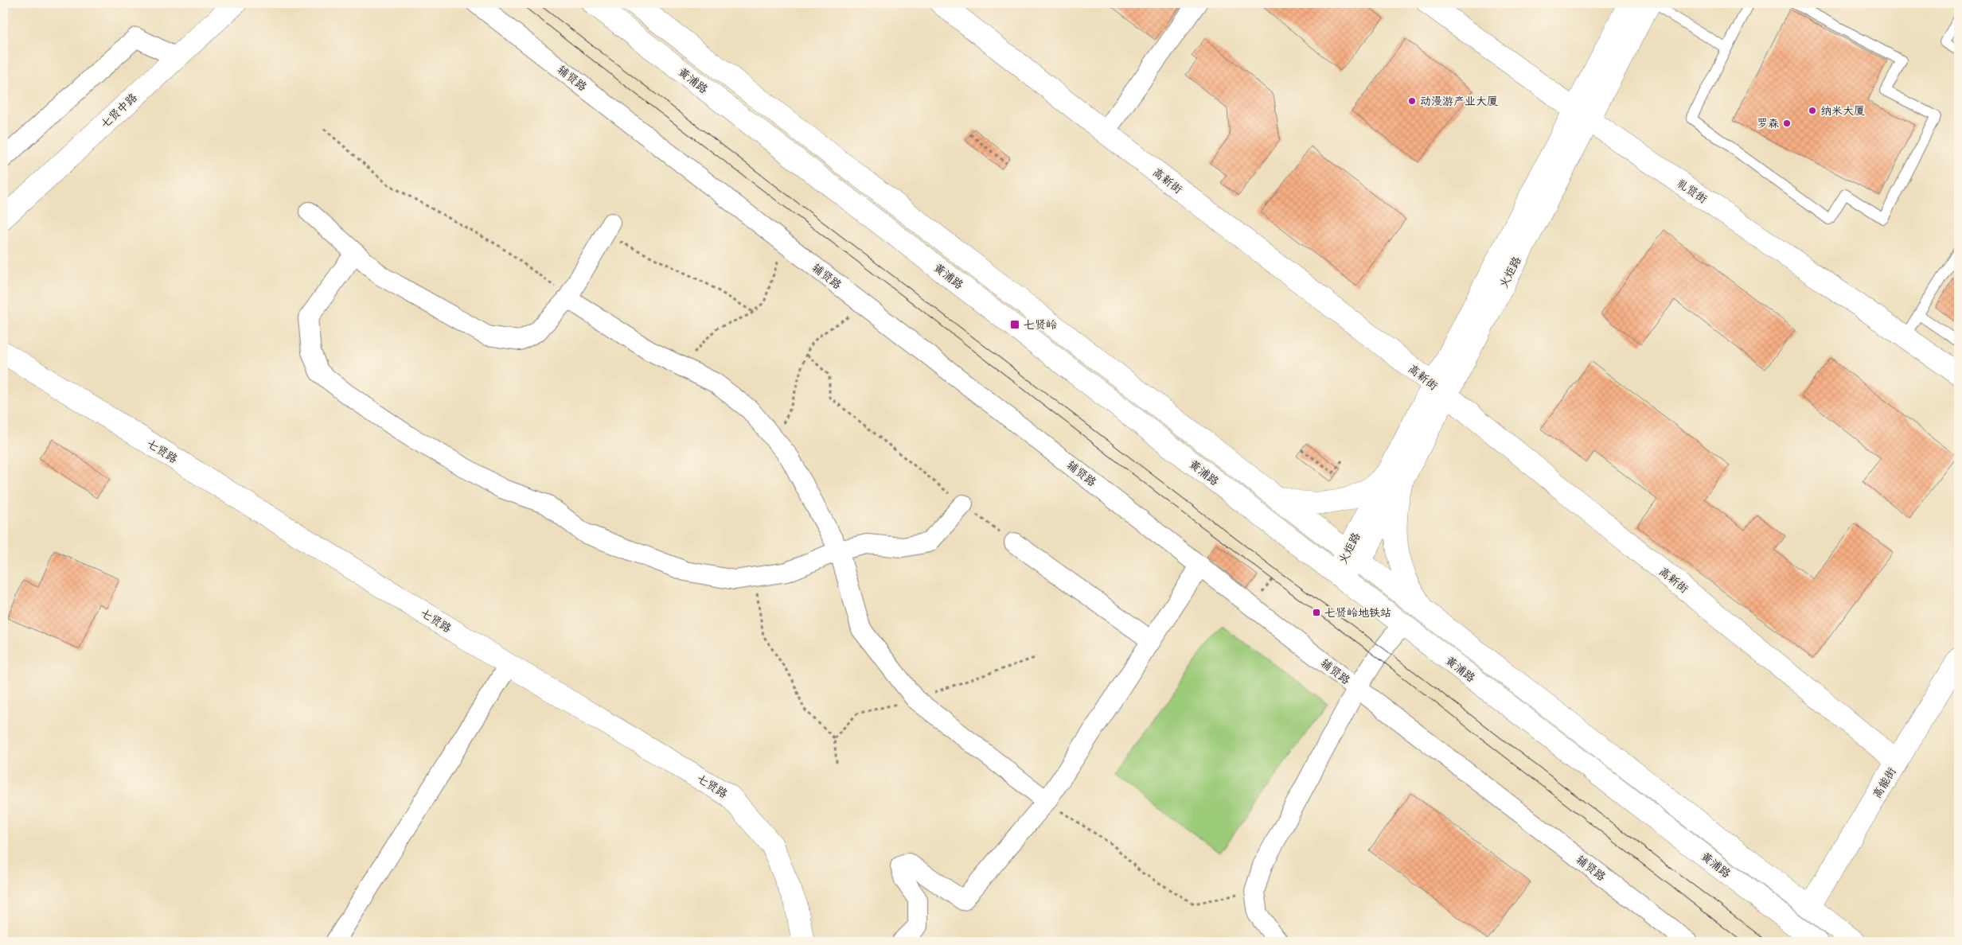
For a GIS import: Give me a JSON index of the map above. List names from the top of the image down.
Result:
{
  "streets": {
    "main road": [
      "黄浦路",
      "七贤中路",
      "高新街",
      "礼贤街",
      "火炬路",
      "七贤路",
      "高能街"
    ],
    "street": ["辅贤路"]
  },
  "crossings": [
    ["黄浦路", "火炬路"],
    ["高新街", "火炬路"],
    ["高新街", "高能街"],
    ["礼贤街", "火炬路"]
  ],
  "places": {
    "other": ["动漫游产业大厦", "纳米大厦", "罗森"],
    "transit": ["七贤岭", "七贤岭地铁站"]
  }
}
